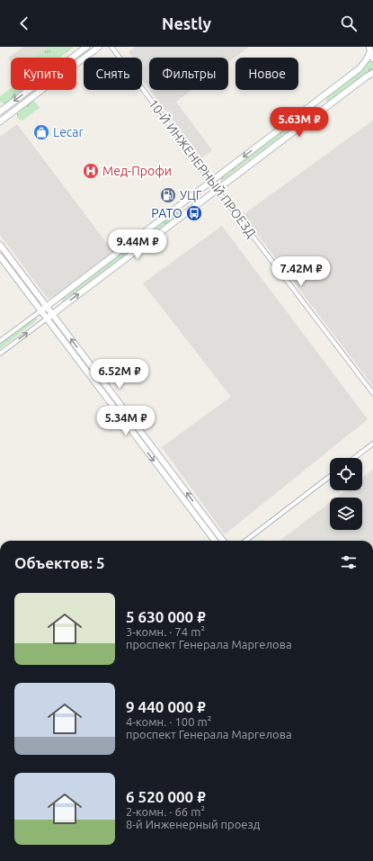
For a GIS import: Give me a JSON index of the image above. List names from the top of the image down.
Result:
{
  "streets": {
    "street": ["10-Й ИНЖЕНЕРНЫЙ ПРОЕЗД"]
  },
  "places": {
    "shop": ["Lecar"],
    "hospital": ["Мед-Профи"],
    "fuel station": ["УЦГ"],
    "bus stop": ["РАТО"]
  },
  "page": {
    "header": "Nestly",
    "chip": [
      "Купить",
      "Снять",
      "Фильтры",
      "Новое"
    ],
    "price": [
      "5.63M ₽",
      "9.44M ₽",
      "7.42M ₽",
      "6.52M ₽",
      "5.34M ₽"
    ],
    "heading": "Объектов: 5",
    "list": [
      {
        "name": "5 630 000 ₽",
        "note": "3-комн. · 74 m² · проспект Генерала Маргелова"
      },
      {
        "name": "9 440 000 ₽",
        "note": "4-комн. · 100 m² · проспект Генерала Маргелова"
      },
      {
        "name": "6 520 000 ₽",
        "note": "2-комн. · 66 m² · 8-й Инженерный проезд"
      }
    ]
  }
}
